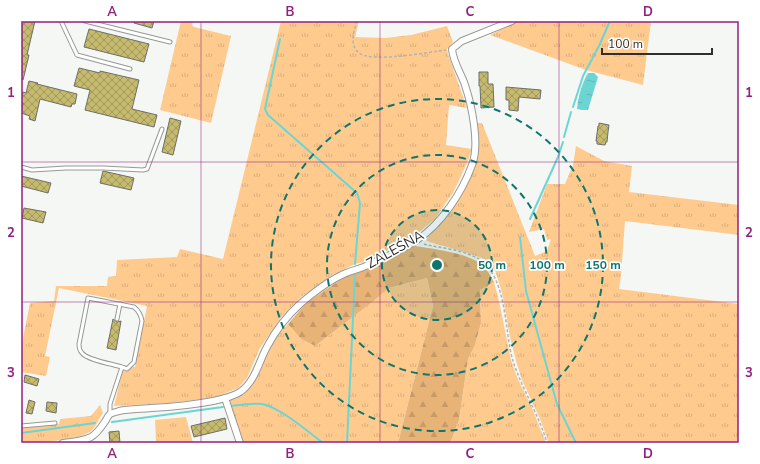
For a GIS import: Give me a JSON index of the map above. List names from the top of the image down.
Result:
{
  "streets": {
    "street": ["ZALEŚNA"]
  },
  "scale_bar": "100 m",
  "grid": {
    "columns": [
      "A",
      "B",
      "C",
      "D"
    ],
    "rows": ["1", "2", "3"]
  },
  "rings": ["50 m", "100 m", "150 m"]
}
